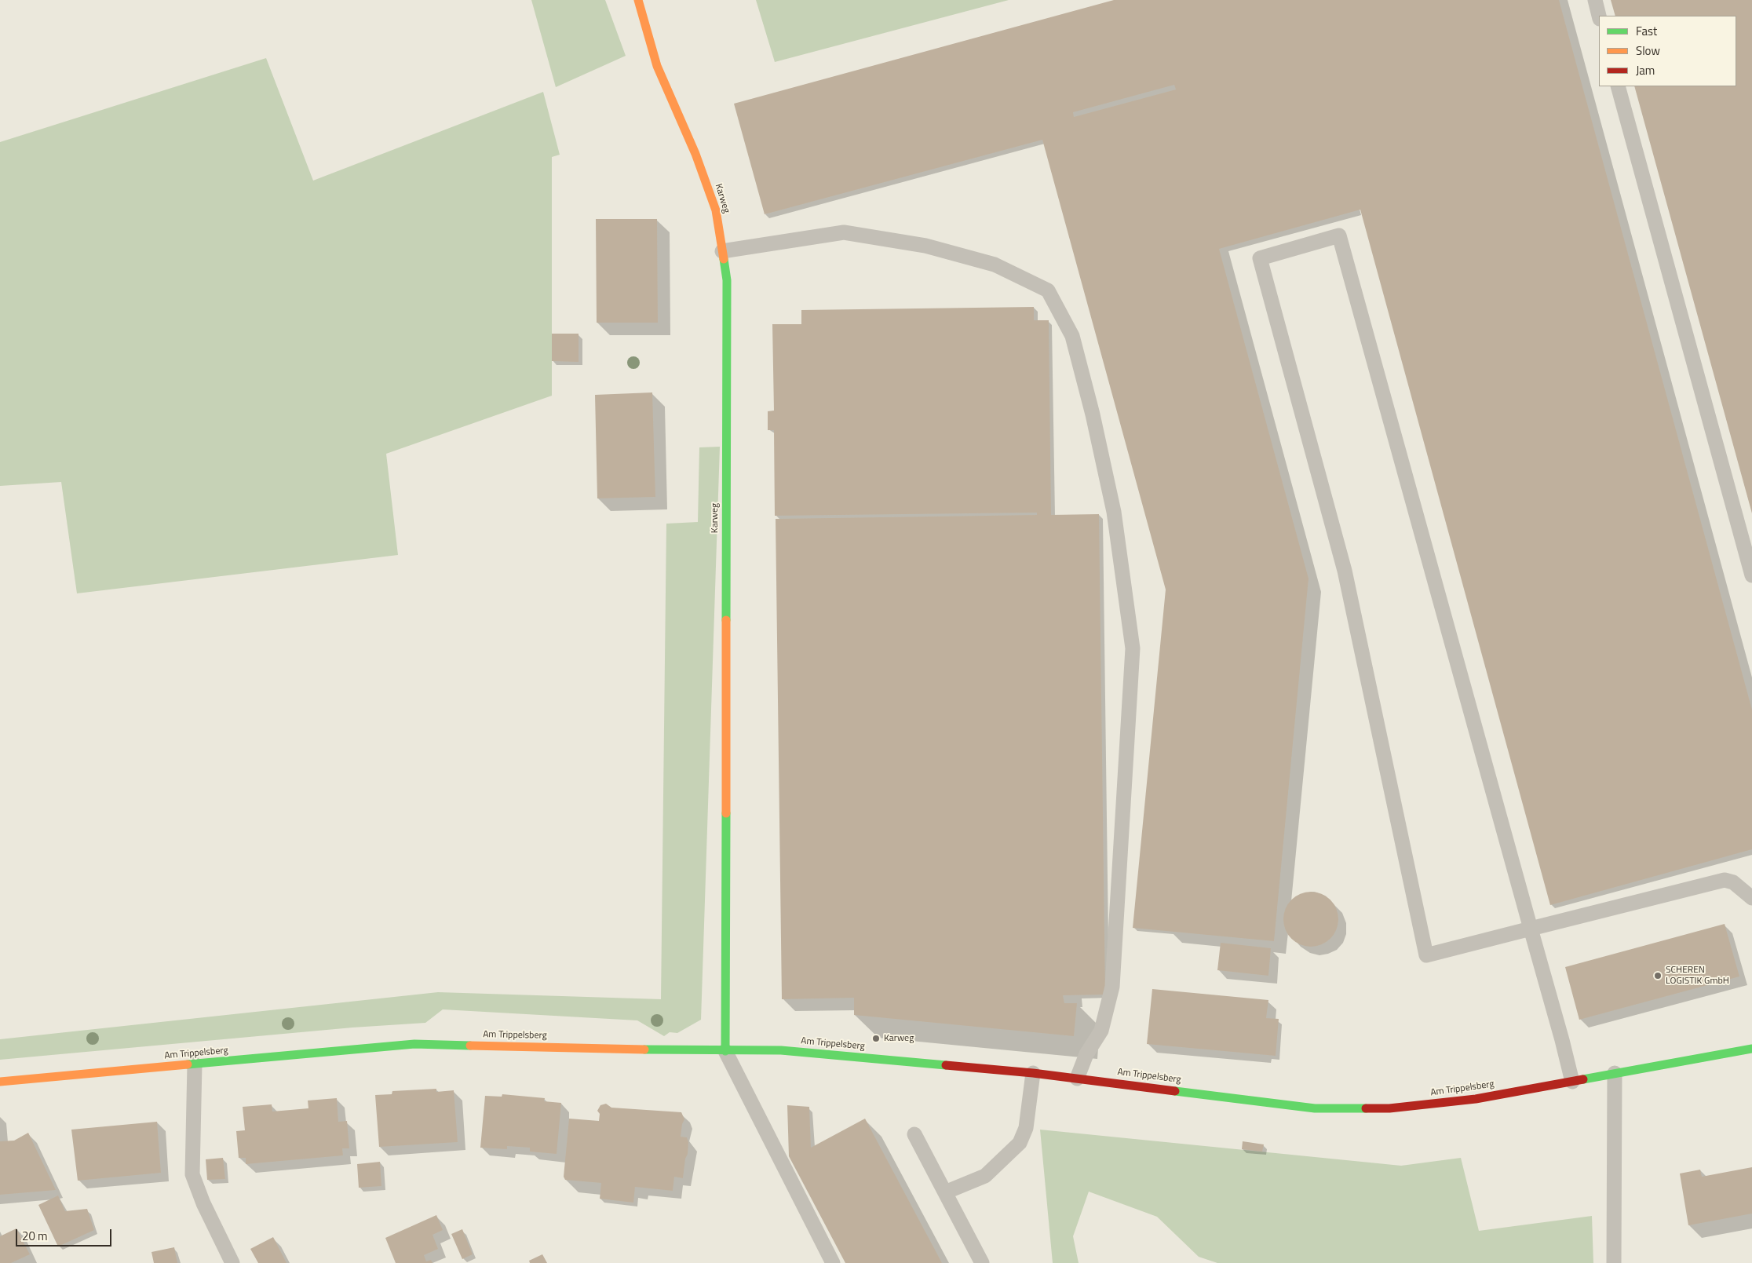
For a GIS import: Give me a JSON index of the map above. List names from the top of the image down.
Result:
{
  "streets": {
    "street": ["Karweg", "Am Trippelsberg"]
  },
  "crossings": [
    ["Karweg", "Am Trippelsberg"]
  ],
  "places": ["SCHEREN LOGISTIK GmbH", "Karweg"],
  "legend": ["Fast", "Slow", "Jam"],
  "scale_bar": "20 m"
}
